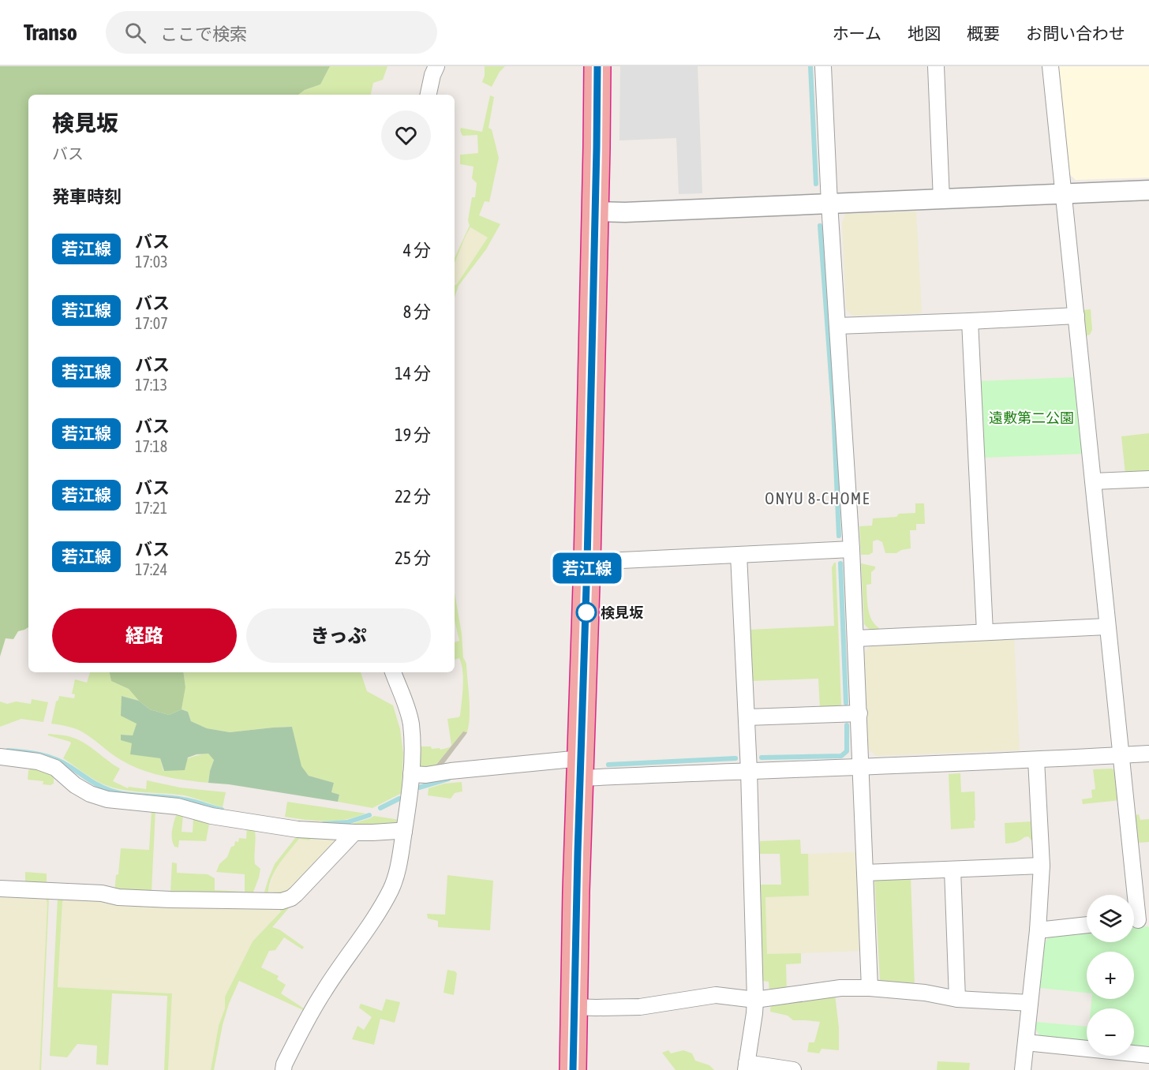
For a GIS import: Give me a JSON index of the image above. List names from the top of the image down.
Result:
{
  "districts": ["ONYU 8-CHOME"],
  "parks": ["遠敷第二公園"],
  "places": ["検見坂"],
  "lines": ["bus line 若江線"],
  "page": {
    "header": "Transo",
    "search": "ここで検索",
    "nav": [
      "ホーム",
      "地図",
      "概要",
      "お問い合わせ"
    ],
    "on_map": "若江線",
    "heading": [
      ["検見坂", "バス"],
      "発車時刻"
    ],
    "list": [
      {
        "mark": "若江線",
        "name": "バス",
        "note": "17:03",
        "value": "4 分"
      },
      {
        "mark": "若江線",
        "name": "バス",
        "note": "17:07",
        "value": "8 分"
      },
      {
        "mark": "若江線",
        "name": "バス",
        "note": "17:13",
        "value": "14 分"
      },
      {
        "mark": "若江線",
        "name": "バス",
        "note": "17:18",
        "value": "19 分"
      },
      {
        "mark": "若江線",
        "name": "バス",
        "note": "17:21",
        "value": "22 分"
      },
      {
        "mark": "若江線",
        "name": "バス",
        "note": "17:24",
        "value": "25 分"
      }
    ],
    "buttons": ["経路", "きっぷ"],
    "map_buttons": ["+", "−"]
  }
}
